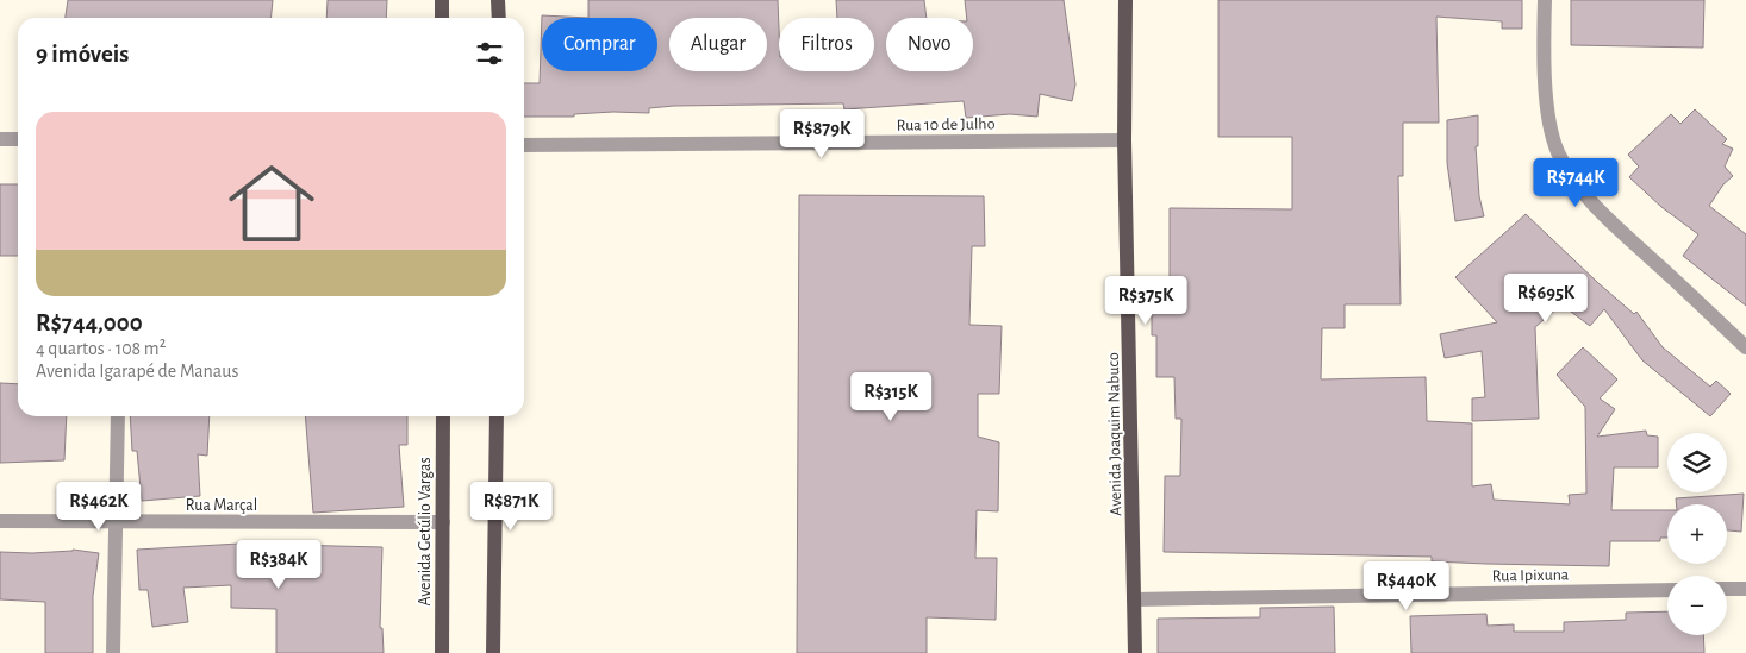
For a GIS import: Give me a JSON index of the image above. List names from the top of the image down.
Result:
{
  "streets": {
    "main road": ["Avenida Joaquim Nabuco", "Avenida Getúlio Vargas"],
    "street": ["Rua 10 de Julho", "Rua Marçal", "Rua Ipixuna"]
  },
  "crossings": [
    ["Rua 10 de Julho", "Avenida Joaquim Nabuco"],
    ["Avenida Joaquim Nabuco", "Rua Ipixuna"],
    ["Rua Marçal", "Avenida Getúlio Vargas"]
  ],
  "page": {
    "chip": [
      "Comprar",
      "Alugar",
      "Filtros",
      "Novo"
    ],
    "heading": "9 imóveis",
    "list": [
      {
        "name": "R$744,000",
        "note": "4 quartos · 108 m² · Avenida Igarapé de Manaus"
      }
    ],
    "price": [
      "R$879K",
      "R$744K",
      "R$695K",
      "R$375K",
      "R$315K",
      "R$462K",
      "R$871K",
      "R$384K",
      "R$440K"
    ],
    "map_buttons": ["+", "−"]
  }
}
